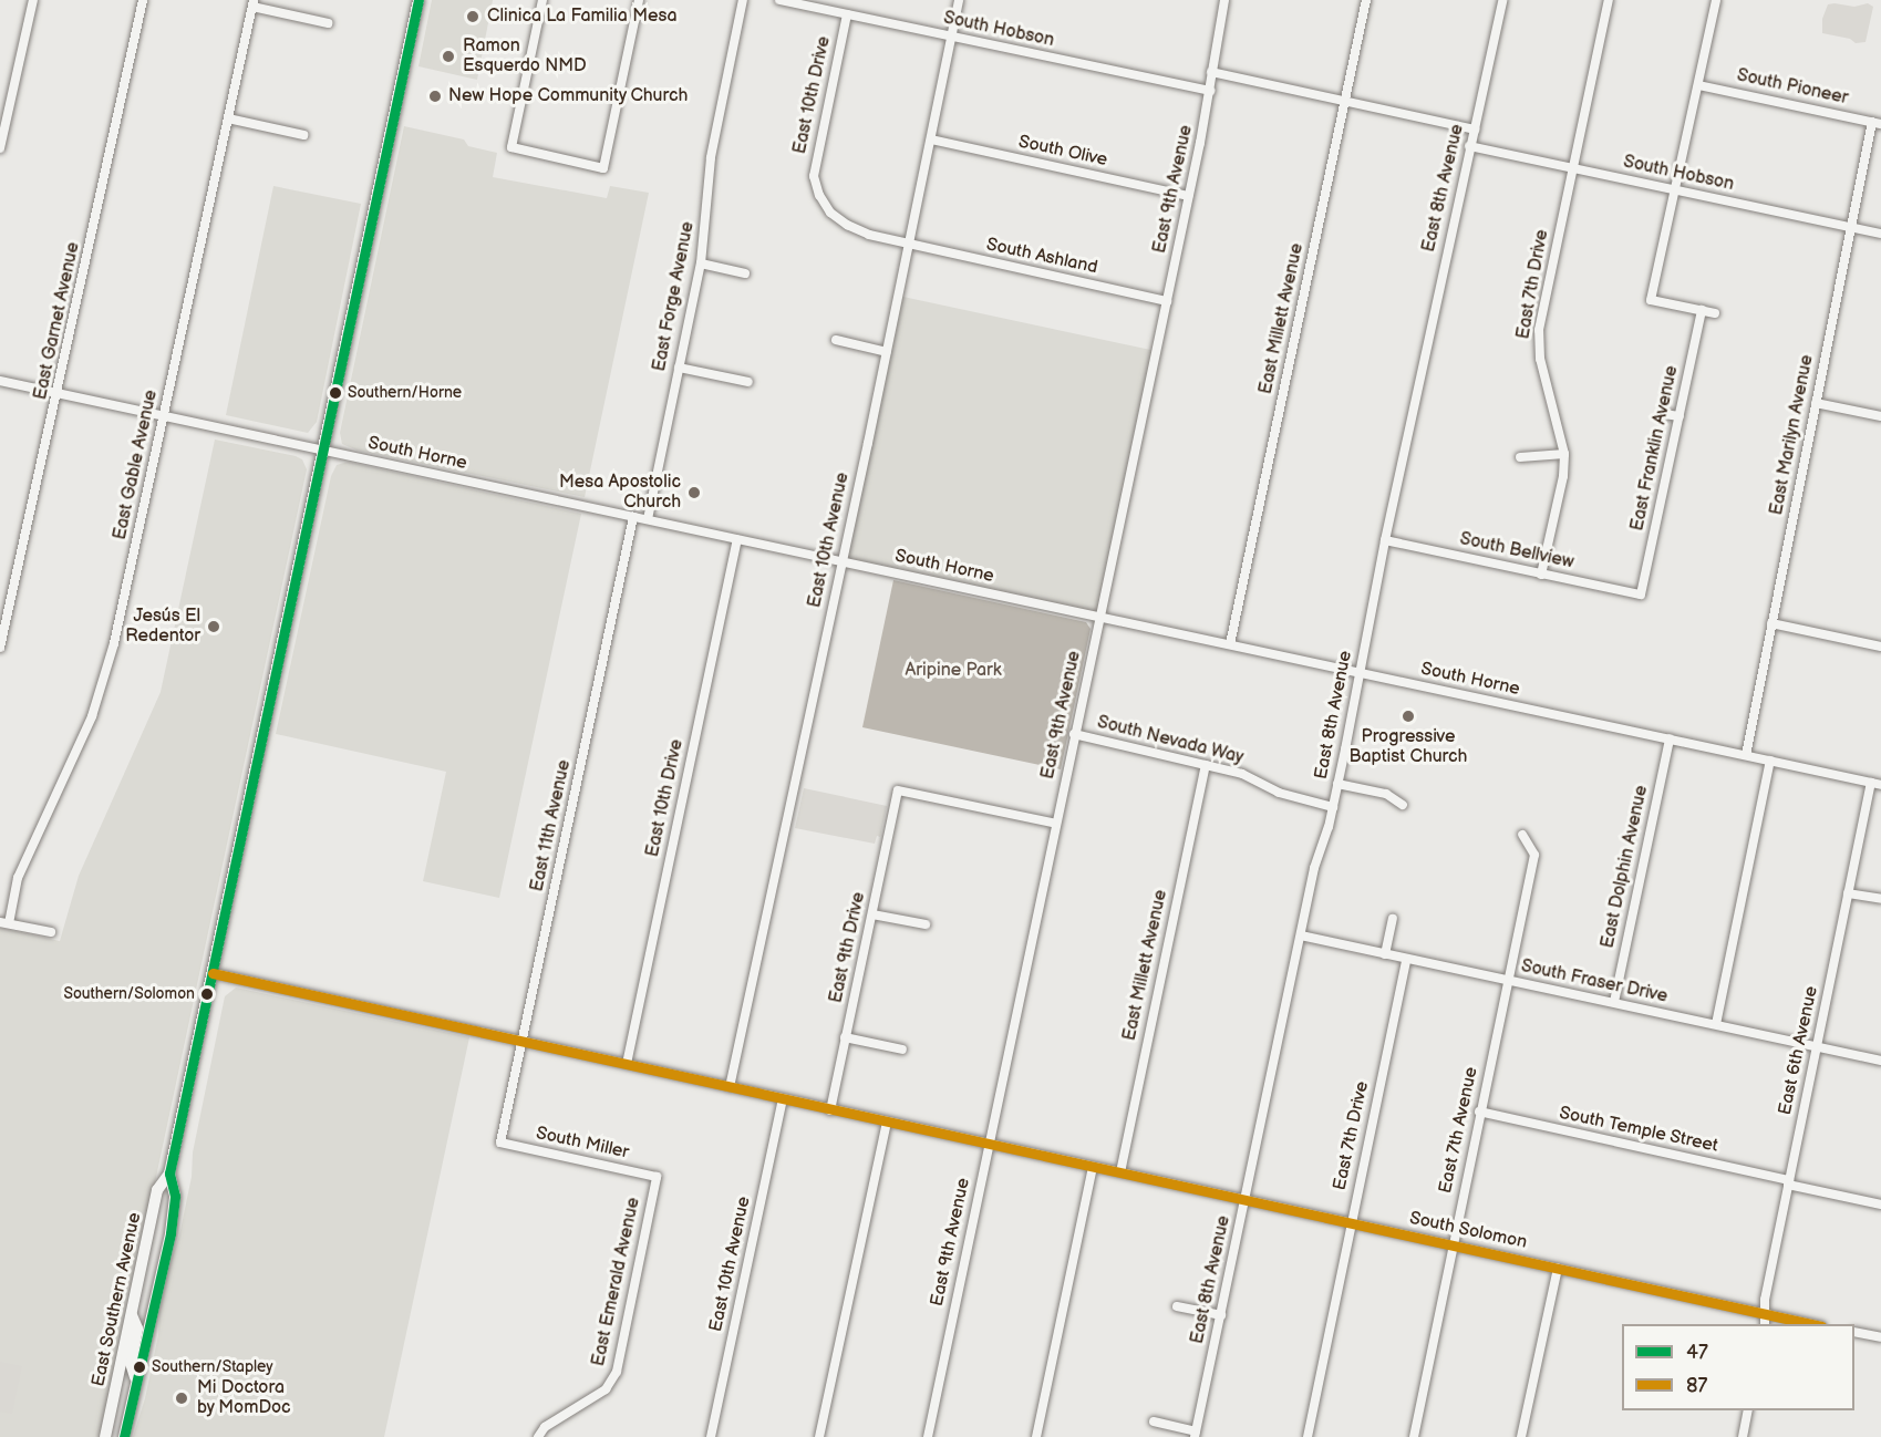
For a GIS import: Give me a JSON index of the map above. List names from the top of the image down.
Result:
{
  "streets": {
    "main road": ["East Southern Avenue"],
    "street": [
      "South Hobson",
      "South Pioneer",
      "East 10th Drive",
      "South Olive",
      "East 8th Avenue",
      "East 9th Avenue",
      "South Ashland",
      "East 7th Drive",
      "East Forge Avenue",
      "East Millett Avenue",
      "East Garnet Avenue",
      "East Marilyn Avenue",
      "East Franklin Avenue",
      "South Horne",
      "East Gable Avenue",
      "East 10th Avenue",
      "South Bellview",
      "South Nevada Way",
      "East 11th Avenue",
      "East Dolphin Avenue",
      "East 9th Drive",
      "South Fraser Drive",
      "East 6th Avenue",
      "East 7th Avenue",
      "South Temple Street",
      "South Miller",
      "South Solomon",
      "East Emerald Avenue"
    ]
  },
  "crossings": [
    ["South Hobson", "East 10th Drive"],
    ["South Hobson", "East 8th Avenue"],
    ["South Hobson", "East 9th Avenue"],
    ["South Hobson", "East 7th Drive"],
    ["South Hobson", "East Marilyn Avenue"],
    ["South Hobson", "East 10th Avenue"],
    ["South Pioneer", "East Marilyn Avenue"],
    ["East 10th Drive", "South Ashland"],
    ["East 10th Drive", "South Horne"],
    ["East 10th Drive", "East 10th Avenue"],
    ["East 10th Drive", "South Solomon"],
    ["South Olive", "East 9th Avenue"],
    ["South Olive", "East 10th Avenue"],
    ["East 8th Avenue", "South Horne"],
    ["East 8th Avenue", "South Bellview"],
    ["East 8th Avenue", "South Nevada Way"],
    ["East 8th Avenue", "South Fraser Drive"],
    ["East 8th Avenue", "South Solomon"],
    ["East 9th Avenue", "South Ashland"],
    ["East 9th Avenue", "South Horne"],
    ["East 9th Avenue", "South Nevada Way"],
    ["East 9th Avenue", "East 9th Drive"],
    ["East 9th Avenue", "South Solomon"],
    ["South Ashland", "East 10th Avenue"],
    ["East 7th Drive", "South Bellview"],
    ["East 7th Drive", "South Fraser Drive"],
    ["East 7th Drive", "South Solomon"],
    ["East Forge Avenue", "South Horne"],
    ["East Millett Avenue", "South Horne"],
    ["East Millett Avenue", "South Nevada Way"],
    ["East Millett Avenue", "South Solomon"],
    ["East Garnet Avenue", "South Horne"],
    ["East Marilyn Avenue", "South Horne"],
    ["East Franklin Avenue", "South Bellview"],
    ["South Horne", "East Gable Avenue"],
    ["South Horne", "East 10th Avenue"],
    ["South Horne", "East 11th Avenue"],
    ["South Horne", "East Dolphin Avenue"],
    ["South Horne", "East 6th Avenue"],
    ["South Horne", "East Southern Avenue"],
    ["East 10th Avenue", "South Solomon"],
    ["East 11th Avenue", "South Miller"],
    ["East 11th Avenue", "South Solomon"],
    ["East Dolphin Avenue", "South Fraser Drive"],
    ["East 9th Drive", "South Solomon"],
    ["South Fraser Drive", "East 6th Avenue"],
    ["South Fraser Drive", "East 7th Avenue"],
    ["East 6th Avenue", "South Temple Street"],
    ["East 6th Avenue", "South Solomon"],
    ["East 7th Avenue", "South Temple Street"],
    ["East 7th Avenue", "South Solomon"],
    ["South Miller", "East Emerald Avenue"],
    ["South Solomon", "East Southern Avenue"]
  ],
  "parks": ["Aripine Park"],
  "places": [
    "Clinica La Familia Mesa",
    "Ramon Esquerdo NMD",
    "New Hope Community Church",
    "Southern/Horne",
    "Mesa Apostolic Church",
    "Jesús El Redentor",
    "Progressive Baptist Church",
    "Southern/Solomon",
    "Southern/Stapley",
    "Mi Doctora by MomDoc"
  ],
  "lines": ["transit line 47", "transit line 87"],
  "legend": ["47", "87"]
}
